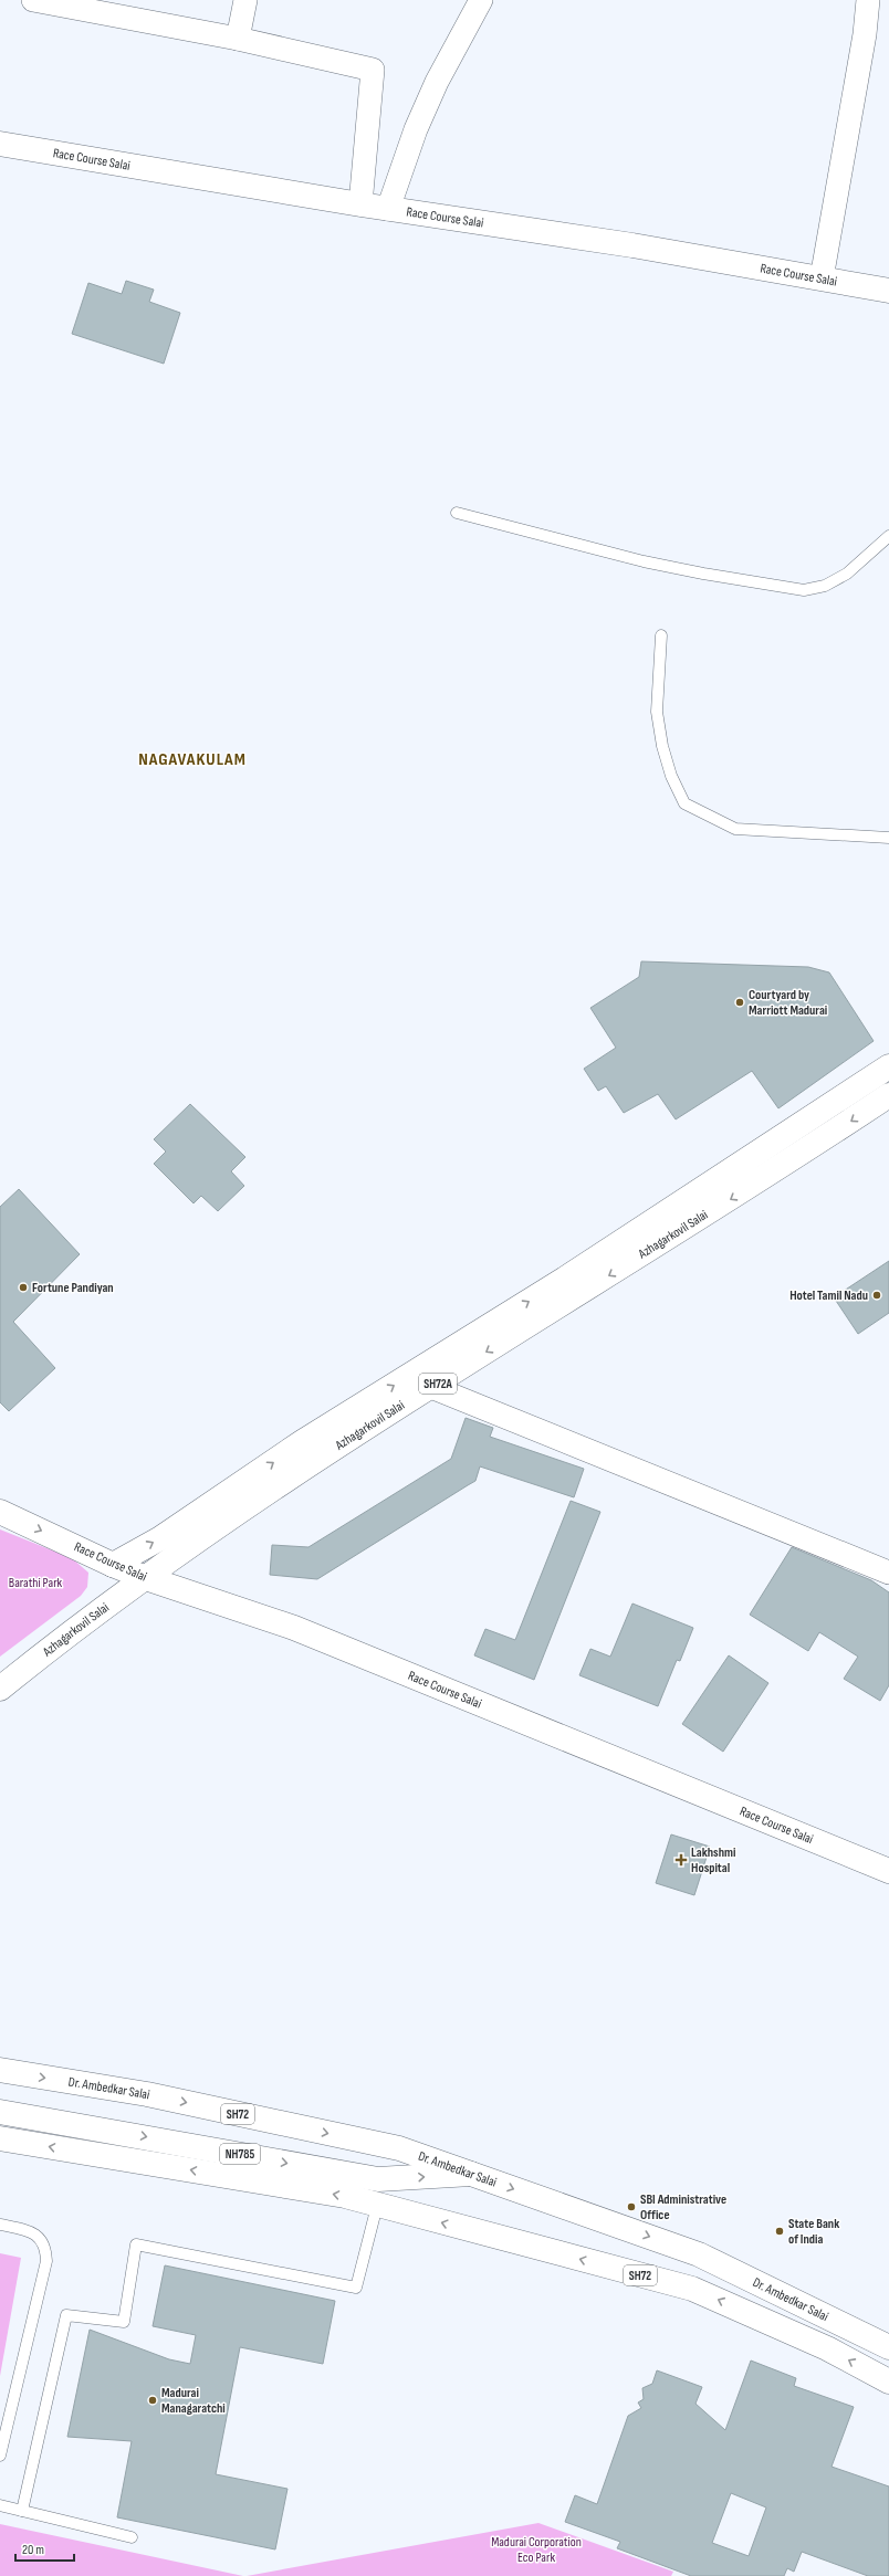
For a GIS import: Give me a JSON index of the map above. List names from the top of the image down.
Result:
{
  "streets": {
    "main road": [
      "Race Course Salai",
      "Azhagarkovil Salai",
      "SH72A",
      "Dr. Ambedkar Salai",
      "SH72",
      "NH785"
    ]
  },
  "crossings": [
    ["Race Course Salai", "Azhagarkovil Salai"],
    ["Dr. Ambedkar Salai", "NH785"]
  ],
  "districts": ["NAGAVAKULAM"],
  "parks": ["Barathi Park", "Madurai Corporation Eco Park"],
  "places": {
    "other": [
      "Courtyard by Marriott Madurai",
      "Fortune Pandiyan",
      "Hotel Tamil Nadu",
      "SBI Administrative Office",
      "State Bank of India",
      "Madurai Managaratchi"
    ],
    "health": ["Lakhshmi Hospital"]
  },
  "scale_bar": "20 m"
}
